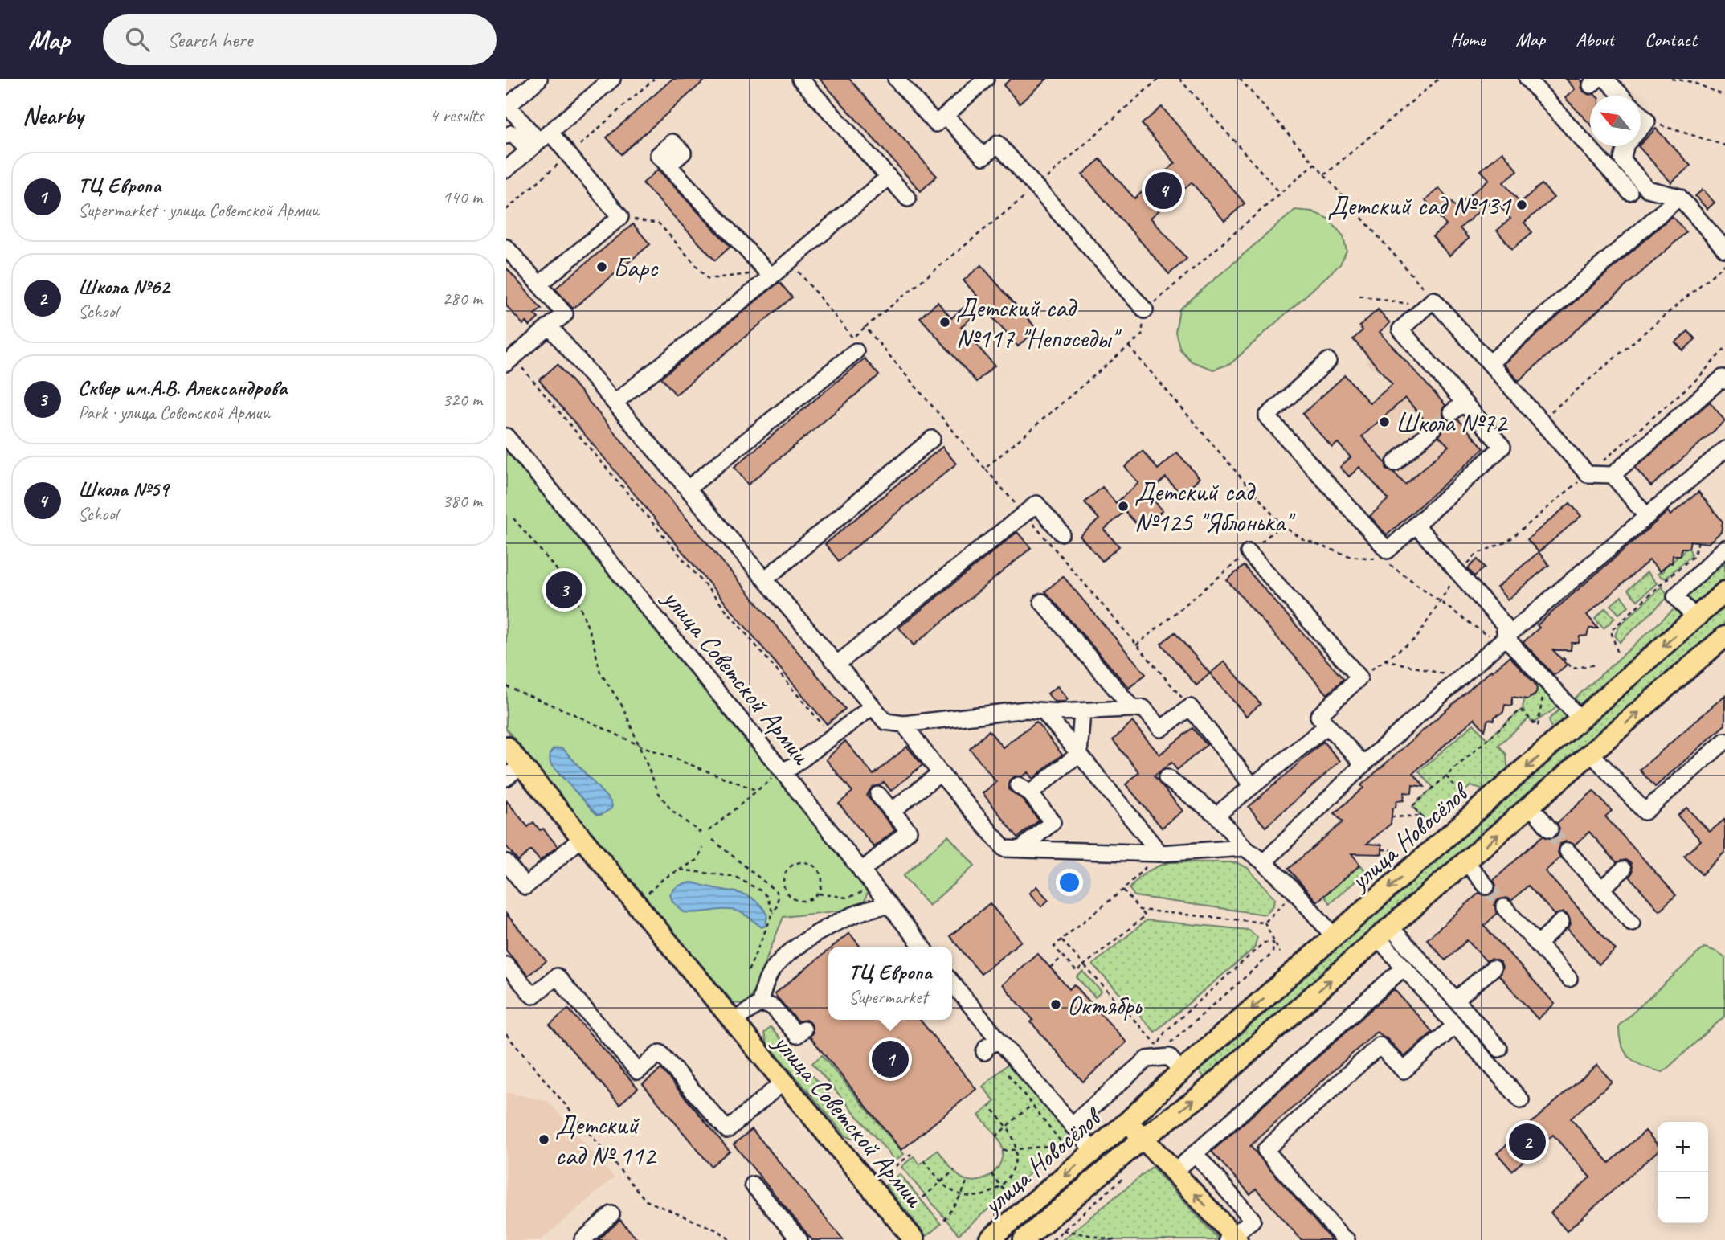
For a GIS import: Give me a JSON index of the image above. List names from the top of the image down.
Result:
{
  "streets": {
    "main road": ["улица Советской Армии", "улица Новосёлов"]
  },
  "places": [
    "Детский сад №131",
    "Барс",
    "Детский сад №117 \"Непоседы\"",
    "Школа №72",
    "Детский сад №125 \"Яблонька\"",
    "Октябрь",
    "Детский сад № 112"
  ],
  "north": "top left",
  "page": {
    "header": "Map",
    "search": "Search here",
    "nav": [
      "Home",
      "Map",
      "About",
      "Contact"
    ],
    "heading": ["Nearby", "4 results"],
    "list": [
      {
        "mark": "1",
        "name": "ТЦ Европа",
        "note": "Supermarket · улица Советской Армии",
        "value": "140 m"
      },
      {
        "mark": "2",
        "name": "Школа №62",
        "note": "School",
        "value": "280 m"
      },
      {
        "mark": "3",
        "name": "Сквер им.А.В. Александрова",
        "note": "Park · улица Советской Армии",
        "value": "320 m"
      },
      {
        "mark": "4",
        "name": "Школа №59",
        "note": "School",
        "value": "380 m"
      }
    ],
    "pins": [
      "4",
      "3",
      "1",
      "2"
    ],
    "popup": ["ТЦ Европа", "Supermarket"],
    "map_buttons": ["+", "−"]
  }
}
